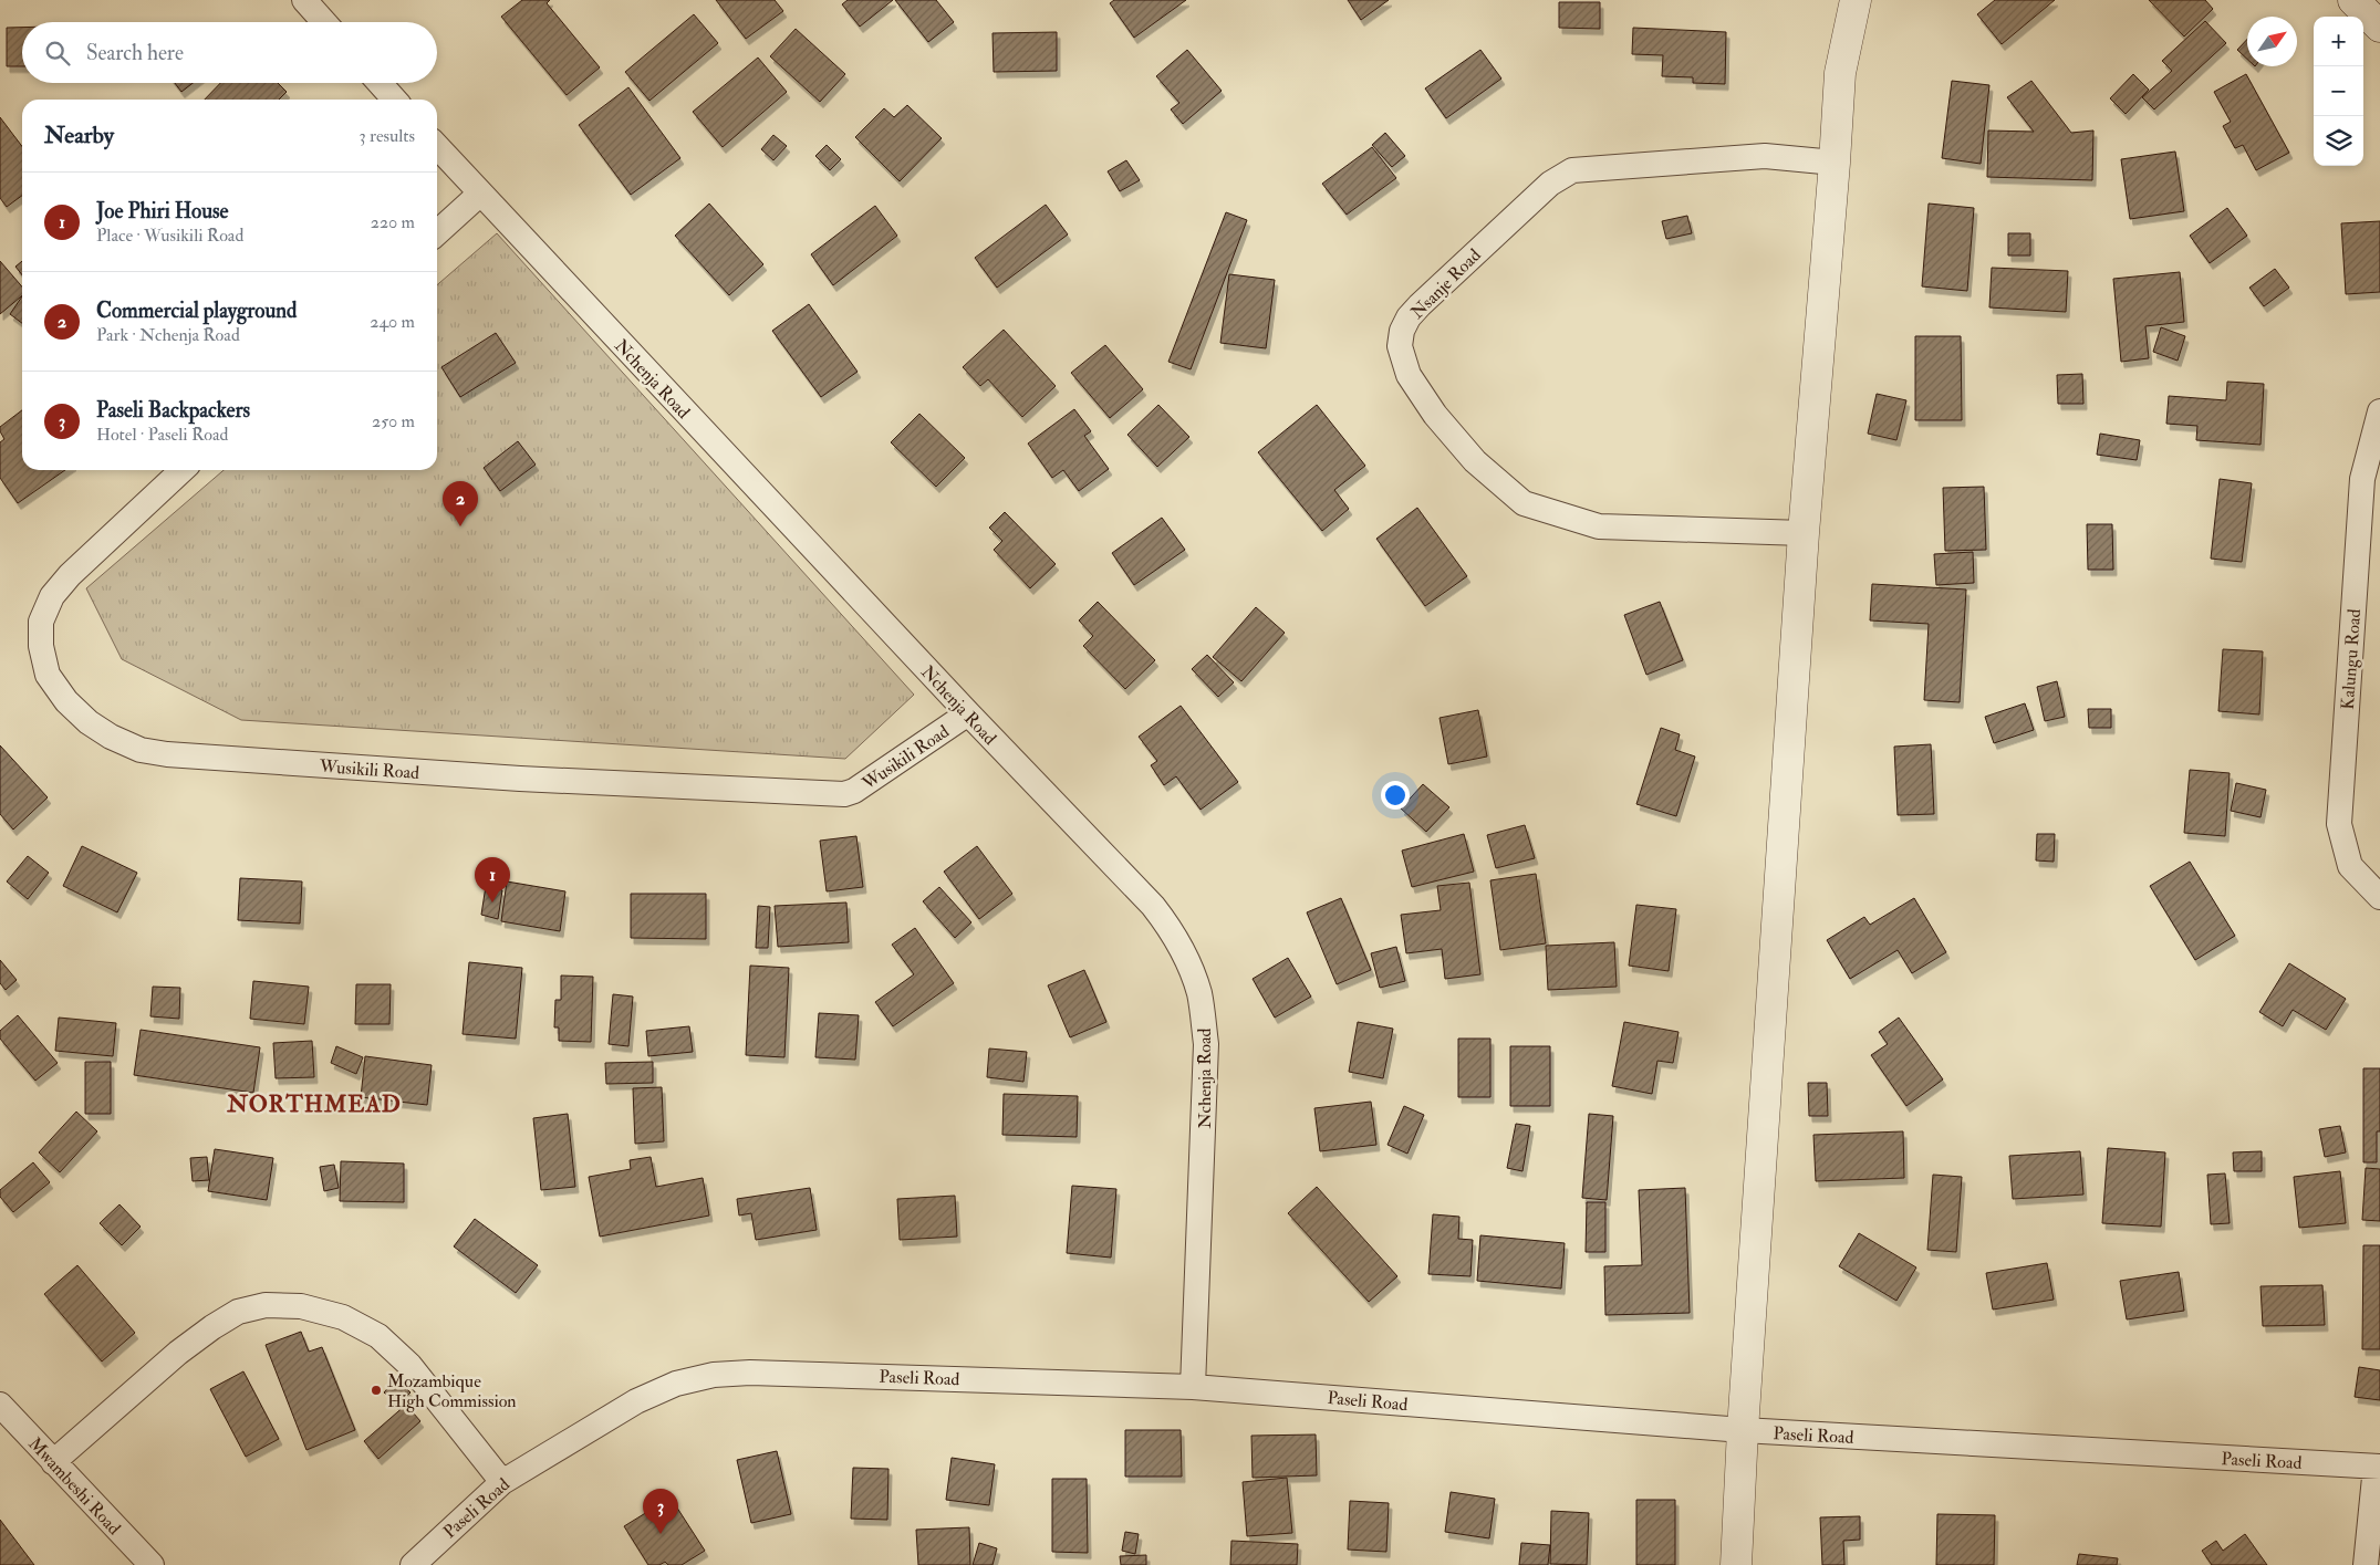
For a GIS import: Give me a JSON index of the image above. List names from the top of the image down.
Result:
{
  "streets": {
    "street": [
      "Nsanje Road",
      "Nchenja Road",
      "Kalungu Road",
      "Wusikili Road",
      "Paseli Road",
      "Mwambeshi Road"
    ]
  },
  "crossings": [
    ["Nchenja Road", "Wusikili Road"],
    ["Nchenja Road", "Paseli Road"]
  ],
  "districts": ["NORTHMEAD"],
  "places": ["Mozambique High Commission"],
  "north": "top right",
  "page": {
    "map_buttons": ["+", "−"],
    "search": "Search here",
    "heading": ["Nearby", "3 results"],
    "list": [
      {
        "mark": "1",
        "name": "Joe Phiri House",
        "note": "Place · Wusikili Road",
        "value": "220 m"
      },
      {
        "mark": "2",
        "name": "Commercial playground",
        "note": "Park · Nchenja Road",
        "value": "240 m"
      },
      {
        "mark": "3",
        "name": "Paseli Backpackers",
        "note": "Hotel · Paseli Road",
        "value": "250 m"
      }
    ],
    "pins": ["2", "1", "3"]
  }
}
